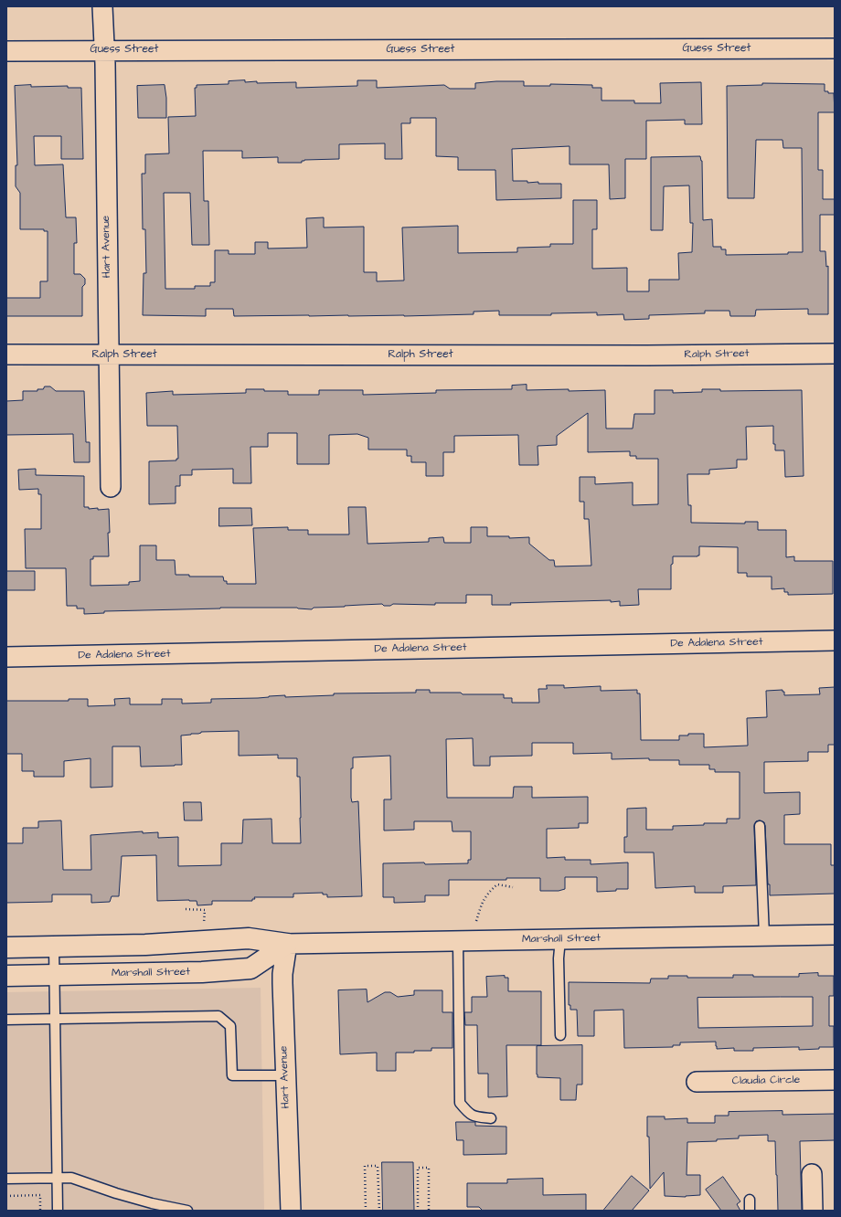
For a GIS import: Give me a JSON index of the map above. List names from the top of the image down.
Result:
{
  "streets": {
    "street": [
      "Guess Street",
      "Hart Avenue",
      "Ralph Street",
      "De Adalena Street",
      "Marshall Street",
      "Claudia Circle"
    ]
  },
  "crossings": [
    ["Guess Street", "Hart Avenue"],
    ["Hart Avenue", "Ralph Street"],
    ["Hart Avenue", "Marshall Street"]
  ]
}
